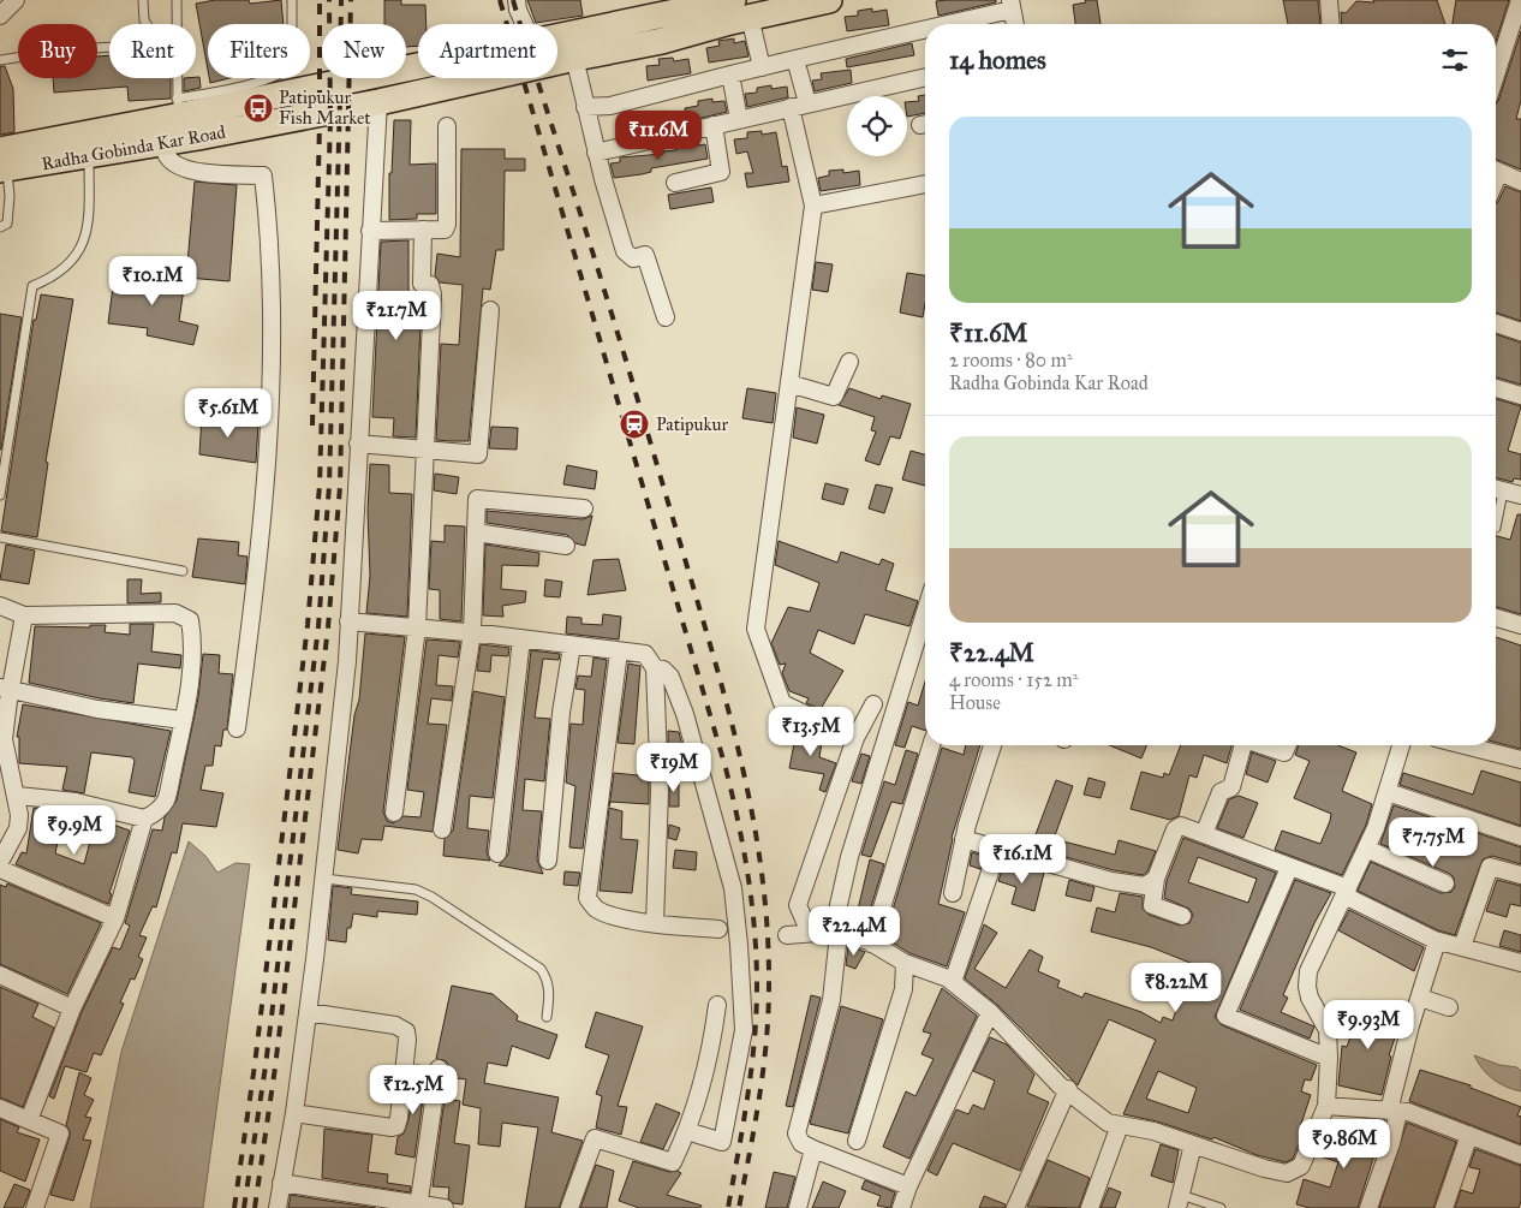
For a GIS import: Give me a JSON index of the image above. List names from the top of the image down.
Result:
{
  "streets": {
    "main road": ["Radha Gobinda Kar Road"]
  },
  "places": {
    "bus stop": ["Patipukur Fish Market"],
    "station": ["Patipukur"]
  },
  "page": {
    "chip": [
      "Buy",
      "Rent",
      "Filters",
      "New",
      "Apartment"
    ],
    "heading": "14 homes",
    "list": [
      {
        "name": "₹11.6M",
        "note": "2 rooms · 80 m² · Radha Gobinda Kar Road"
      },
      {
        "name": "₹22.4M",
        "note": "4 rooms · 152 m² · House"
      }
    ],
    "price": [
      "₹11.6M",
      "₹10.1M",
      "₹21.7M",
      "₹5.61M",
      "₹13.5M",
      "₹19M",
      "₹9.9M",
      "₹7.75M",
      "₹16.1M",
      "₹22.4M",
      "₹8.22M",
      "₹9.93M",
      "₹12.5M",
      "₹9.86M"
    ]
  }
}
